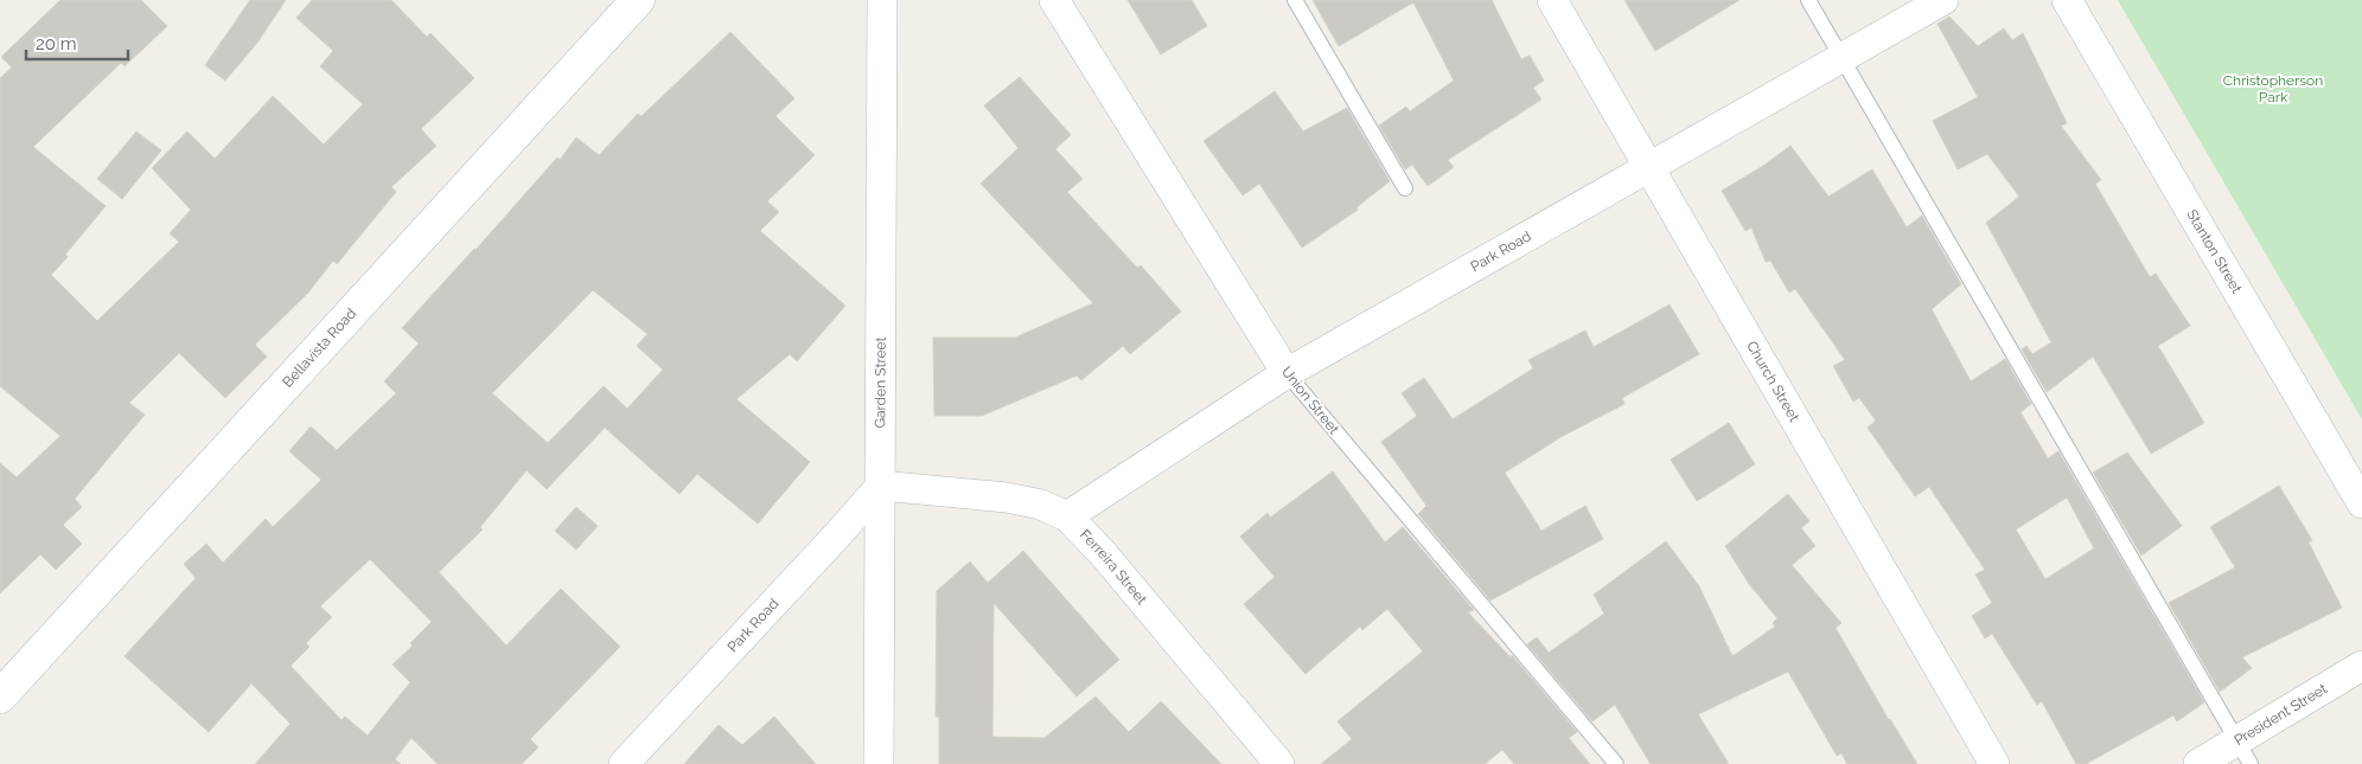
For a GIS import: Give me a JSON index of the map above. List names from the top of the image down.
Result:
{
  "streets": {
    "street": [
      "Stanton Street",
      "Park Road",
      "Bellavista Road",
      "Garden Street",
      "Church Street",
      "Union Street",
      "Ferreira Street",
      "President Street"
    ]
  },
  "crossings": [
    ["Park Road", "Garden Street"],
    ["Park Road", "Church Street"],
    ["Park Road", "Union Street"],
    ["Park Road", "Ferreira Street"],
    ["Garden Street", "Ferreira Street"]
  ],
  "parks": ["Christopherson Park"],
  "scale_bar": "20 m"
}
